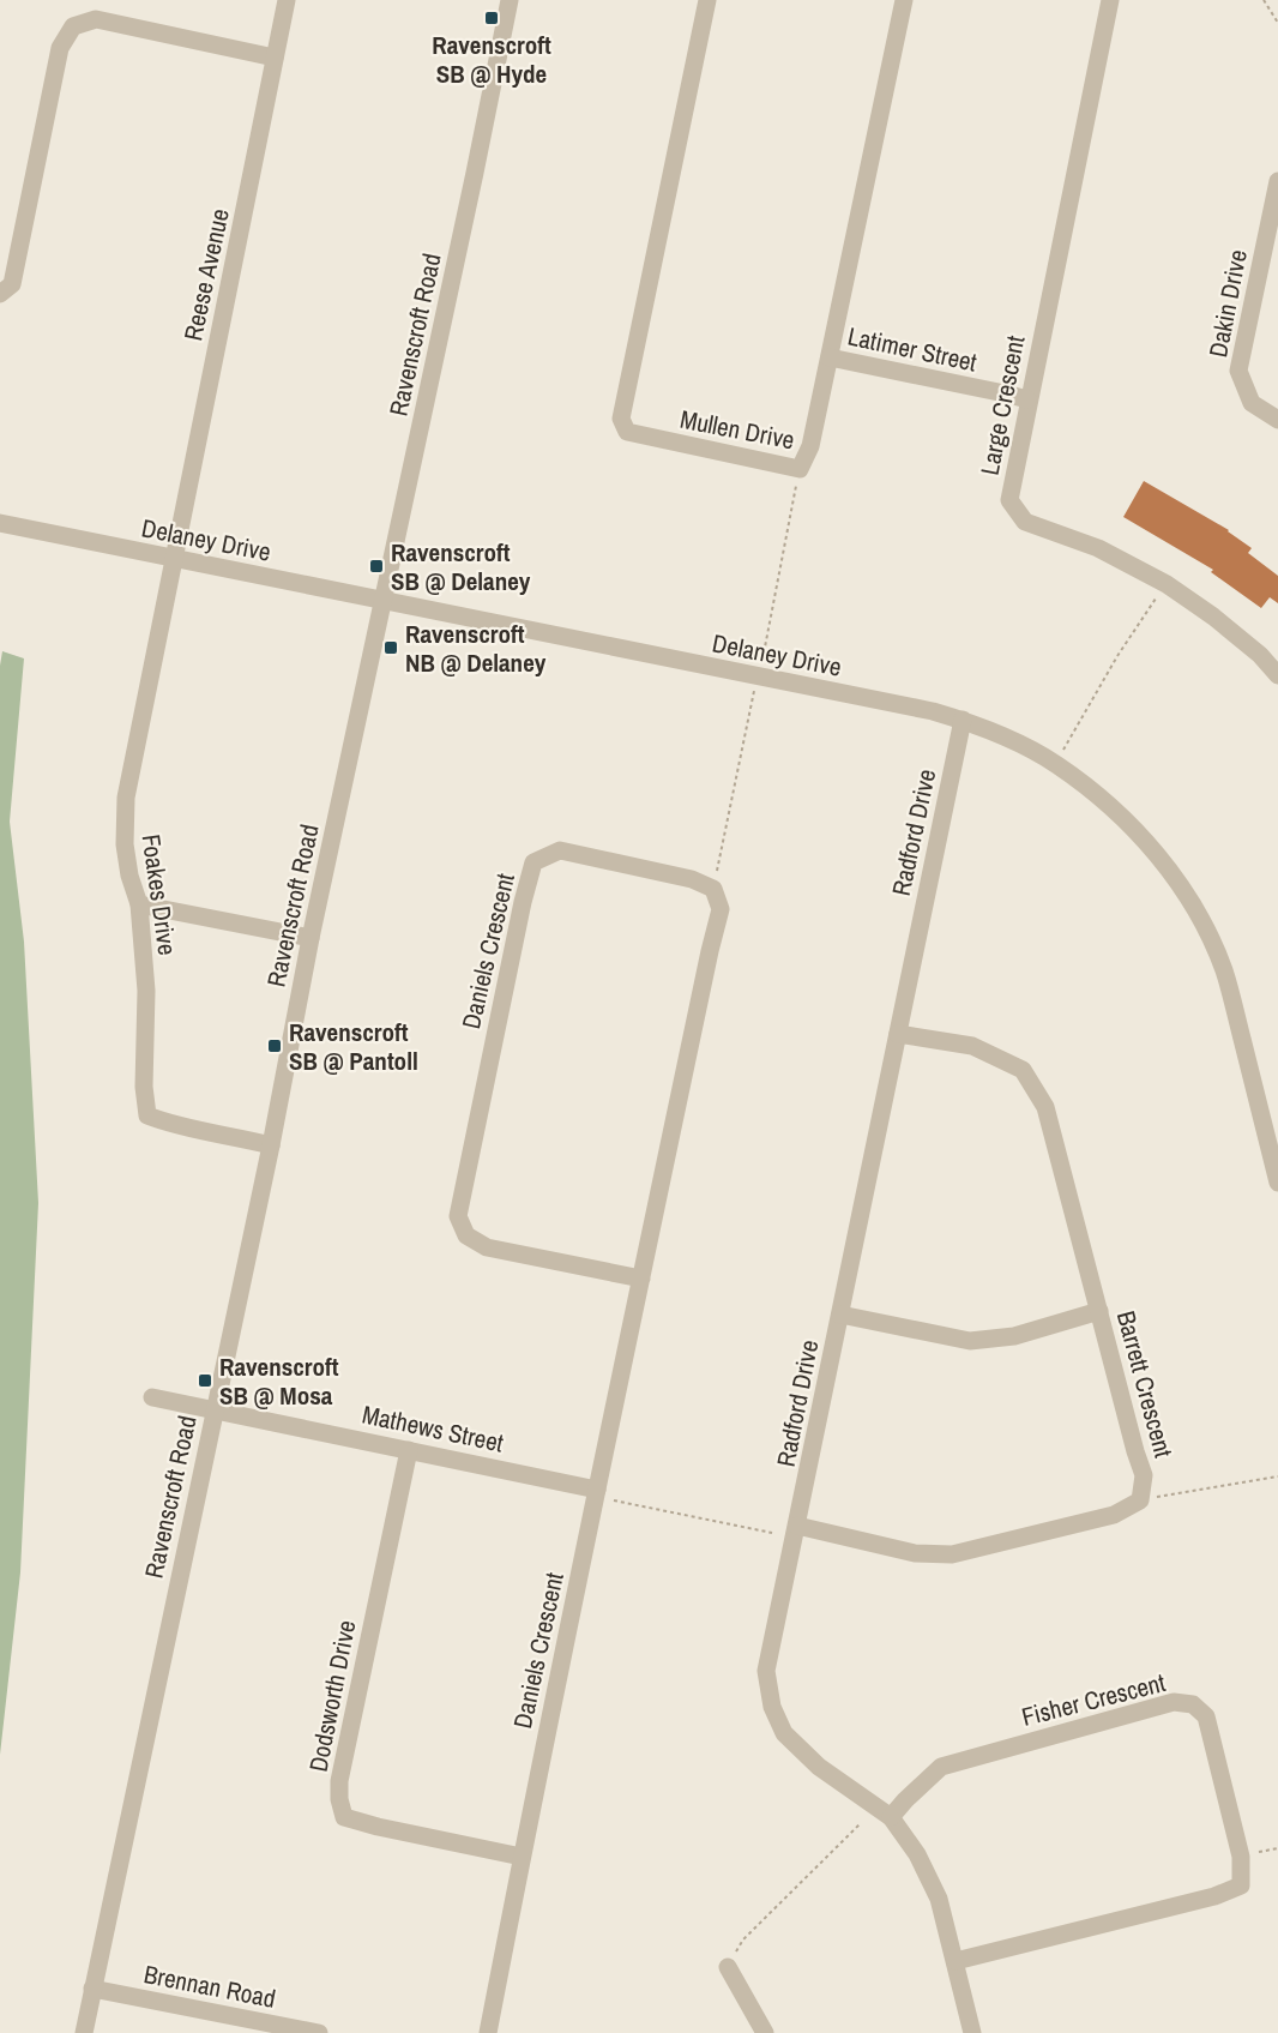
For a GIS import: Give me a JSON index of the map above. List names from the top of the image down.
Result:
{
  "streets": {
    "street": [
      "Reese Avenue",
      "Dakin Drive",
      "Ravenscroft Road",
      "Latimer Street",
      "Large Crescent",
      "Mullen Drive",
      "Delaney Drive",
      "Radford Drive",
      "Foakes Drive",
      "Daniels Crescent",
      "Barrett Crescent",
      "Mathews Street",
      "Dodsworth Drive",
      "Fisher Crescent",
      "Brennan Road"
    ]
  },
  "crossings": [
    ["Reese Avenue", "Delaney Drive"],
    ["Reese Avenue", "Foakes Drive"],
    ["Ravenscroft Road", "Delaney Drive"],
    ["Ravenscroft Road", "Foakes Drive"],
    ["Ravenscroft Road", "Mathews Street"],
    ["Ravenscroft Road", "Brennan Road"],
    ["Latimer Street", "Large Crescent"],
    ["Latimer Street", "Mullen Drive"],
    ["Delaney Drive", "Radford Drive"],
    ["Delaney Drive", "Foakes Drive"],
    ["Radford Drive", "Barrett Crescent"],
    ["Radford Drive", "Fisher Crescent"],
    ["Daniels Crescent", "Mathews Street"],
    ["Daniels Crescent", "Dodsworth Drive"],
    ["Mathews Street", "Dodsworth Drive"]
  ],
  "places": {
    "transit": [
      "Ravenscroft SB @ Hyde",
      "Ravenscroft SB @ Delaney",
      "Ravenscroft NB @ Delaney",
      "Ravenscroft SB @ Pantoll",
      "Ravenscroft SB @ Mosa"
    ]
  }
}
